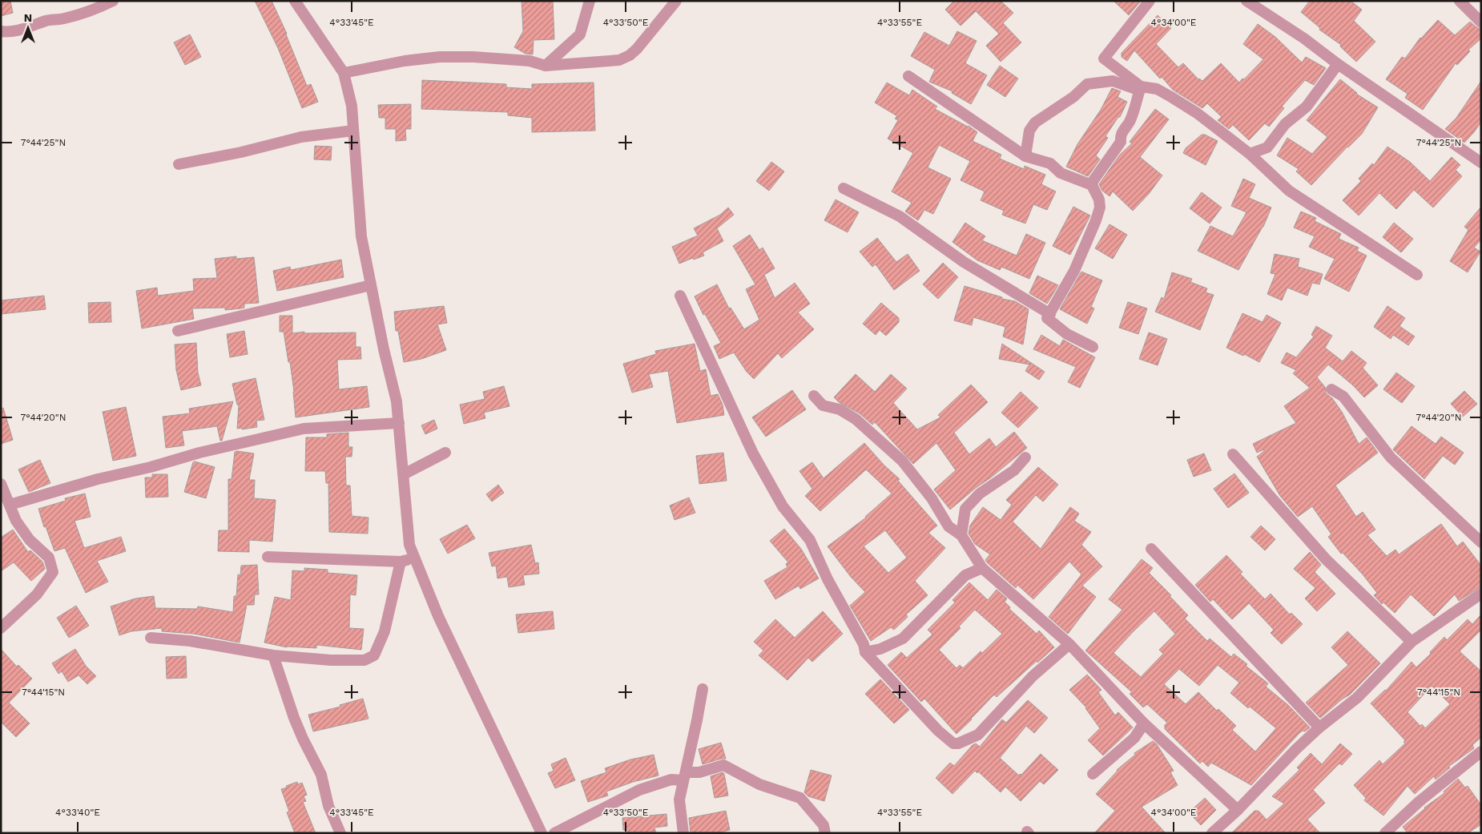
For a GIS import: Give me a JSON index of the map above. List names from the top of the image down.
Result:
{
  "north": "top",
  "coordinates": [
    "4°33'45\"E",
    "4°33'50\"E",
    "4°33'55\"E",
    "4°34'00\"E",
    "7°44'25\"N",
    "7°44'20\"N",
    "7°44'15\"N",
    "4°33'40\"E"
  ]
}
